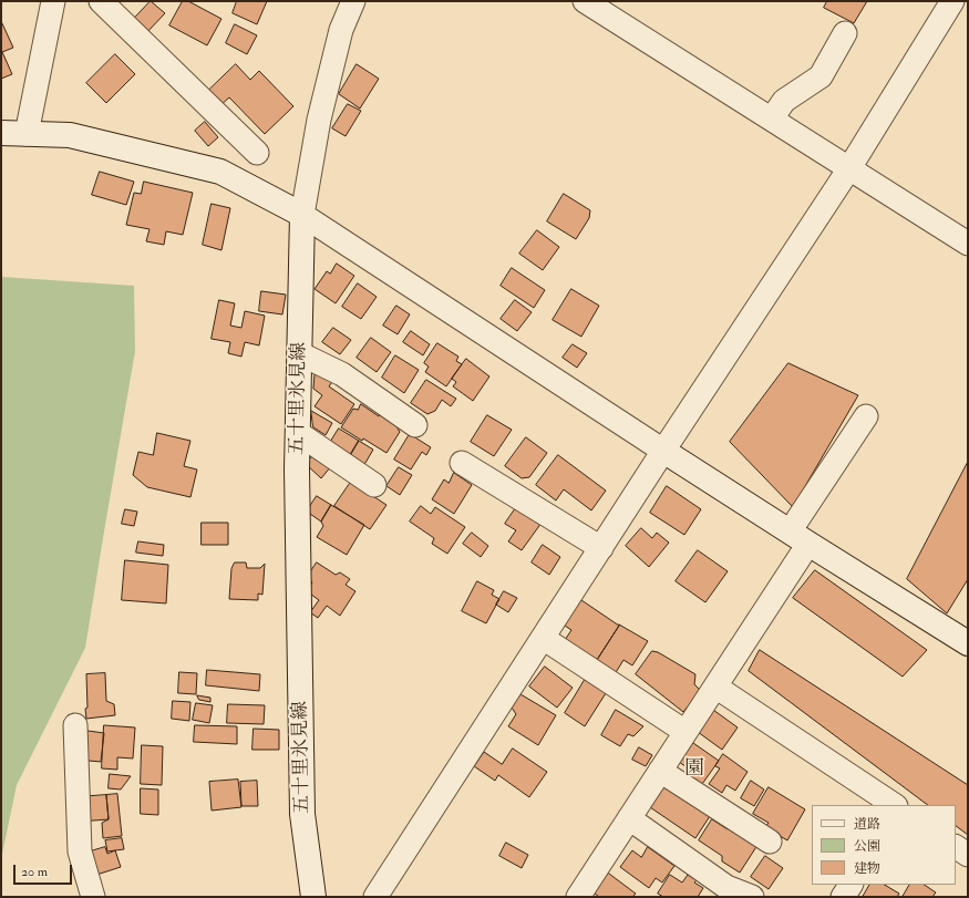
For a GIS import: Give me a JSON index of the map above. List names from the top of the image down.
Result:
{
  "streets": {
    "main road": ["五十里氷見線"]
  },
  "districts": ["園"],
  "legend": ["道路", "公園", "建物"],
  "scale_bar": "20 m"
}
